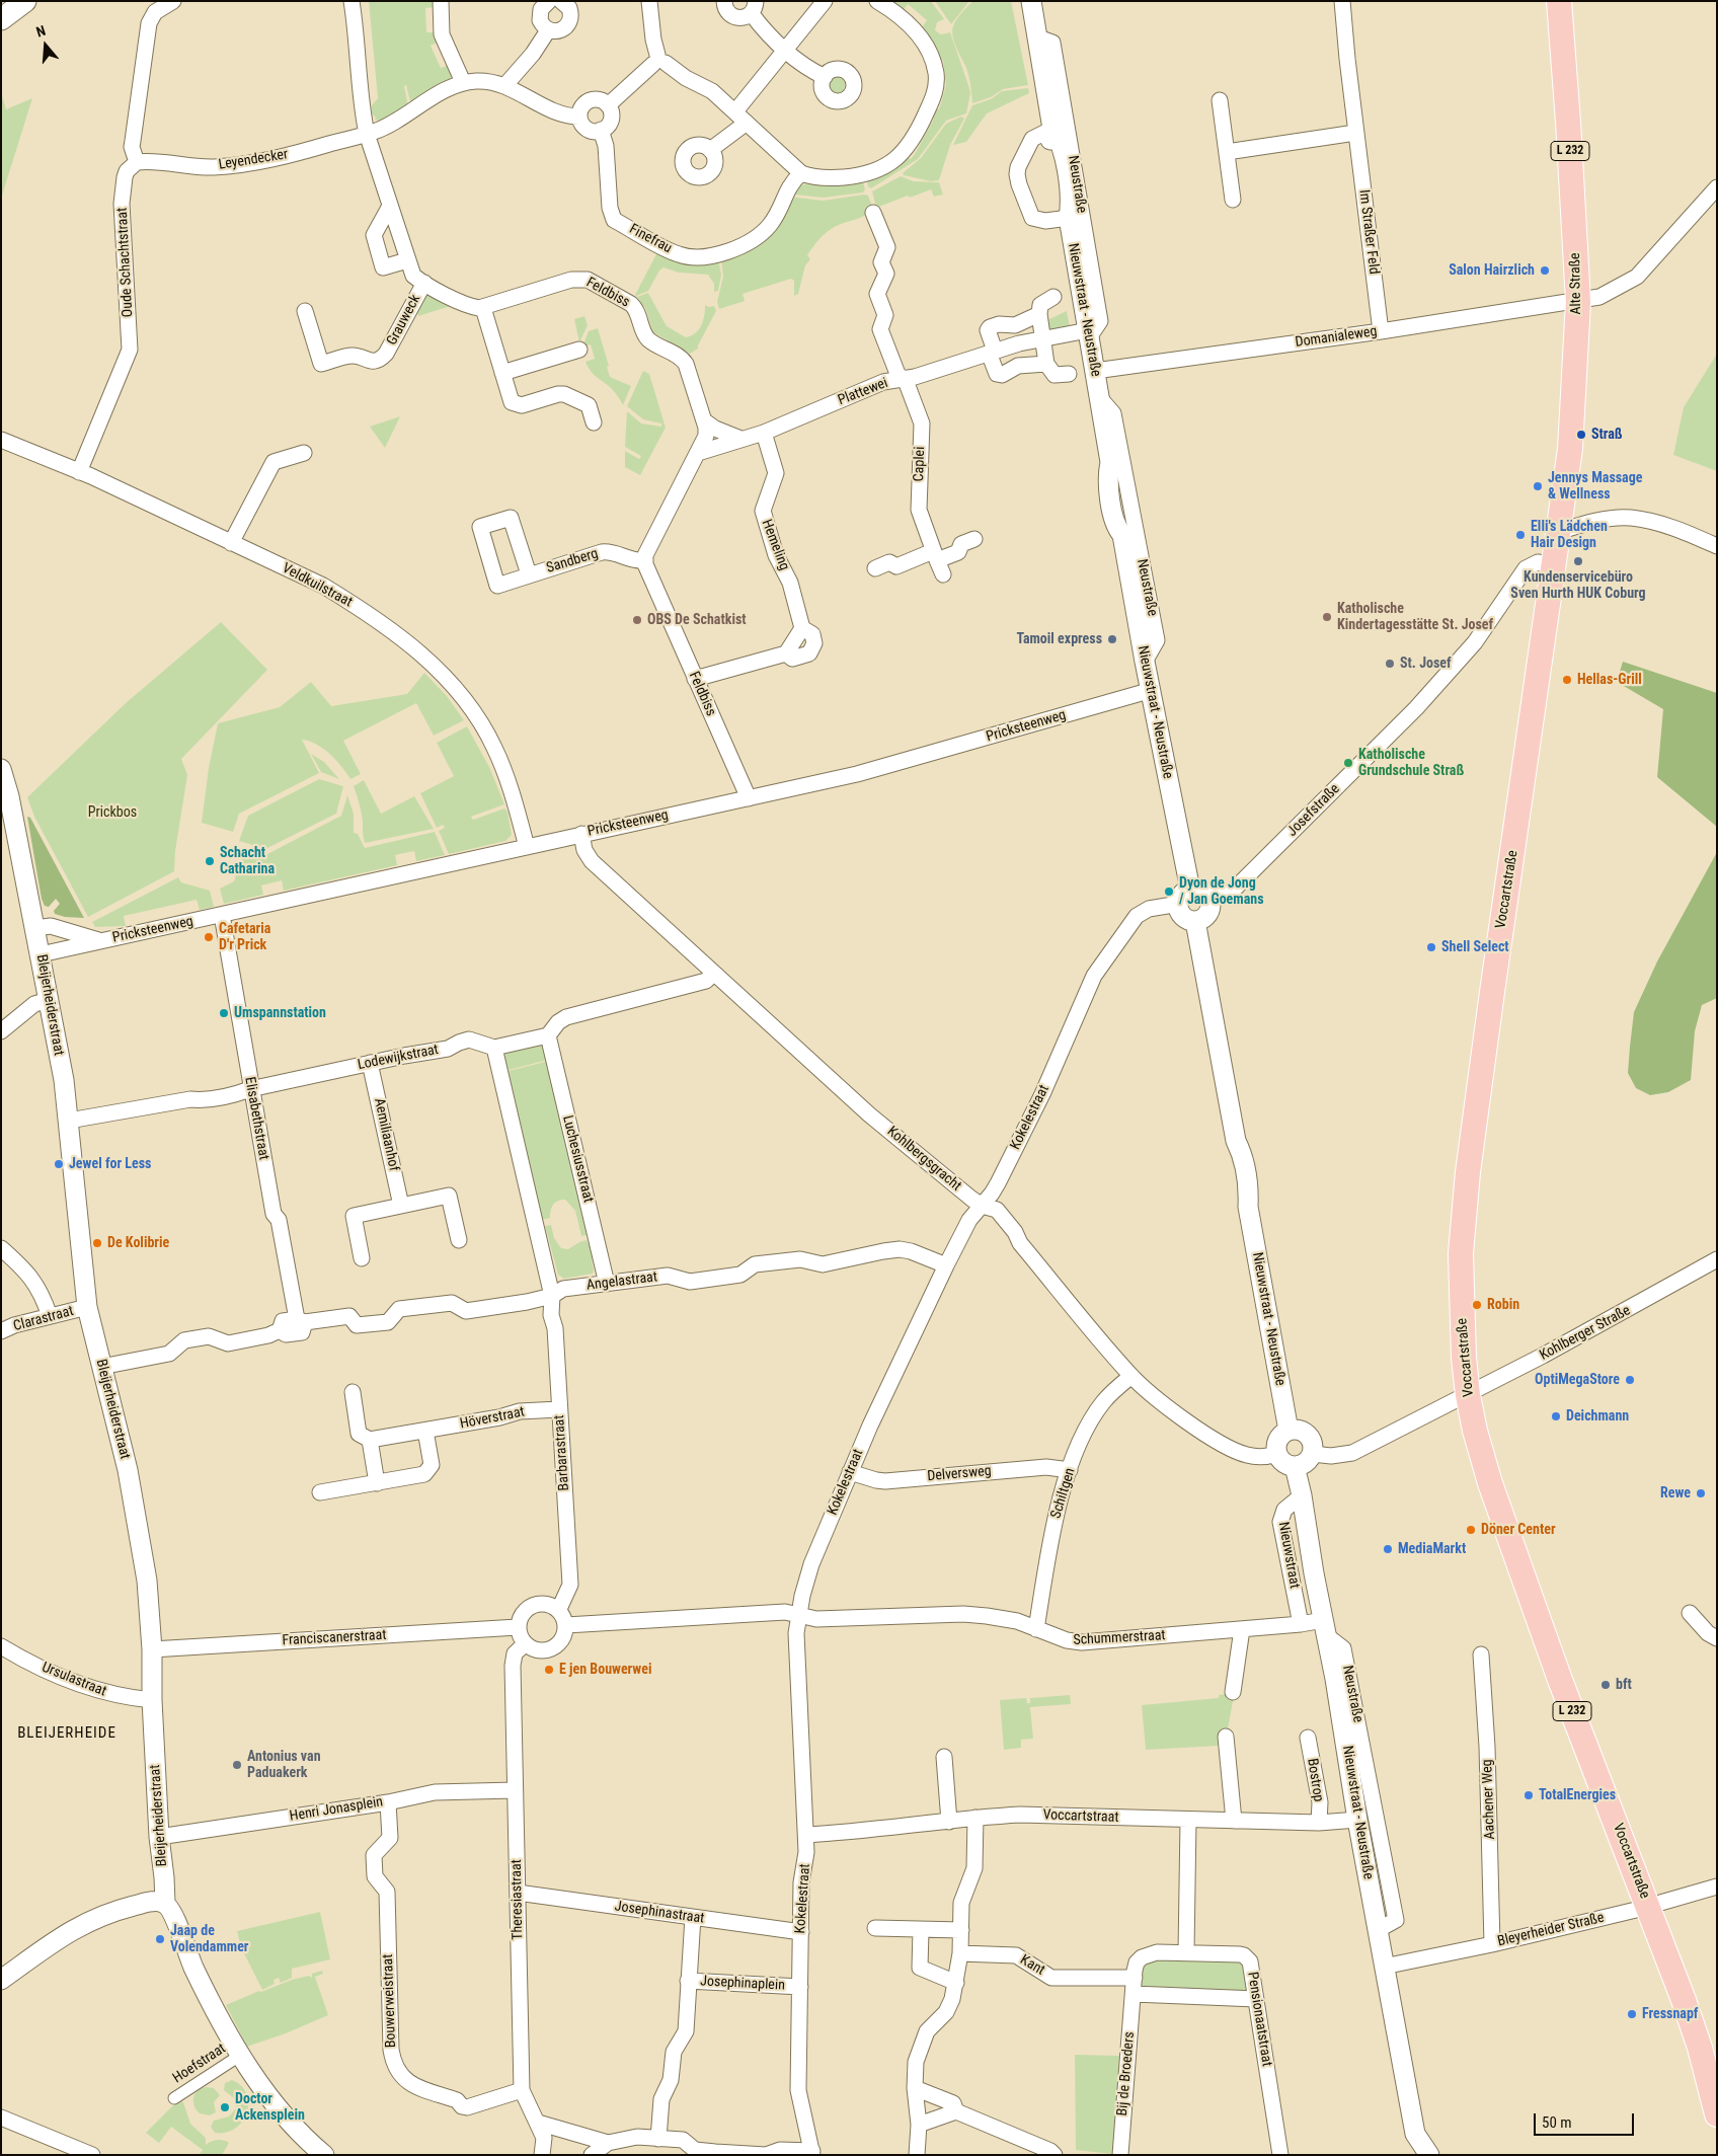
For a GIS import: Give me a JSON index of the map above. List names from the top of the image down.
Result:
{
  "streets": {
    "main road": ["L 232", "Alte Straße", "Voccartstraße"],
    "street": [
      "Leyendecker",
      "Neustraße",
      "Im Straßer Feld",
      "Finefrau",
      "Oude Schachtstraat",
      "Feldbiss",
      "Nieuwstraat - Neustraße",
      "Grauweck",
      "Domanialeweg",
      "Plattewei",
      "Caplei",
      "Hemeling",
      "Sandberg",
      "Veldkuilstraat",
      "Pricksteenweg",
      "Josefstraße",
      "Bleijerheiderstraat",
      "Lodewijkstraat",
      "Kokelestraat",
      "Elisabethstraat",
      "Aemiliaanhof",
      "Luchesiusstraat",
      "Kohlbergsgracht",
      "Angelastraat",
      "Clarastraat",
      "Kohlberger Straße",
      "Höverstraat",
      "Barbarastraat",
      "Delversweg",
      "Schiltgen",
      "Nieuwstraat",
      "Franciscanerstraat",
      "Schummerstraat",
      "Ursulastraat",
      "Bostrop",
      "Aachener Weg",
      "Henri Jonasplein",
      "Voccartstraat",
      "Theresiastraat",
      "Josephinastraat",
      "Bleyerheider Straße",
      "Kant",
      "Josephinaplein",
      "Bouwerweistraat",
      "Pensionaatstraat",
      "Hoefstraat",
      "Bij de Broeders"
    ]
  },
  "crossings": [
    ["Leyendecker", "Oude Schachtstraat"],
    ["Neustraße", "Nieuwstraat - Neustraße"],
    ["Neustraße", "Plattewei"],
    ["Neustraße", "Schummerstraat"],
    ["Im Straßer Feld", "Domanialeweg"],
    ["Oude Schachtstraat", "Veldkuilstraat"],
    ["Alte Straße", "Domanialeweg"],
    ["Alte Straße", "Josefstraße"],
    ["Alte Straße", "Voccartstraße"],
    ["Feldbiss", "Plattewei"],
    ["Feldbiss", "Hemeling"],
    ["Feldbiss", "Sandberg"],
    ["Feldbiss", "Pricksteenweg"],
    ["Nieuwstraat - Neustraße", "Domanialeweg"],
    ["Nieuwstraat - Neustraße", "Plattewei"],
    ["Nieuwstraat - Neustraße", "Pricksteenweg"],
    ["Nieuwstraat - Neustraße", "Josefstraße"],
    ["Nieuwstraat - Neustraße", "Kokelestraat"],
    ["Nieuwstraat - Neustraße", "Kohlbergsgracht"],
    ["Nieuwstraat - Neustraße", "Kohlberger Straße"],
    ["Nieuwstraat - Neustraße", "Nieuwstraat"],
    ["Nieuwstraat - Neustraße", "Schummerstraat"],
    ["Nieuwstraat - Neustraße", "Voccartstraat"],
    ["Nieuwstraat - Neustraße", "Bleyerheider Straße"],
    ["Plattewei", "Caplei"],
    ["Plattewei", "Hemeling"],
    ["Veldkuilstraat", "Pricksteenweg"],
    ["Pricksteenweg", "Bleijerheiderstraat"],
    ["Pricksteenweg", "Elisabethstraat"],
    ["Pricksteenweg", "Kohlbergsgracht"],
    ["Josefstraße", "Voccartstraße"],
    ["Josefstraße", "Kokelestraat"],
    ["Voccartstraße", "Kohlberger Straße"],
    ["Voccartstraße", "Bleyerheider Straße"],
    ["Bleijerheiderstraat", "Lodewijkstraat"],
    ["Bleijerheiderstraat", "Angelastraat"],
    ["Bleijerheiderstraat", "Clarastraat"],
    ["Bleijerheiderstraat", "Franciscanerstraat"],
    ["Bleijerheiderstraat", "Ursulastraat"],
    ["Bleijerheiderstraat", "Henri Jonasplein"],
    ["Lodewijkstraat", "Elisabethstraat"],
    ["Lodewijkstraat", "Aemiliaanhof"],
    ["Kokelestraat", "Kohlbergsgracht"],
    ["Kokelestraat", "Angelastraat"],
    ["Kokelestraat", "Delversweg"],
    ["Kokelestraat", "Schummerstraat"],
    ["Kokelestraat", "Voccartstraat"],
    ["Kokelestraat", "Josephinastraat"],
    ["Kokelestraat", "Josephinaplein"],
    ["Elisabethstraat", "Angelastraat"],
    ["Luchesiusstraat", "Angelastraat"],
    ["Kohlbergsgracht", "Kohlberger Straße"],
    ["Kohlbergsgracht", "Schiltgen"],
    ["Angelastraat", "Barbarastraat"],
    ["Höverstraat", "Barbarastraat"],
    ["Barbarastraat", "Franciscanerstraat"],
    ["Barbarastraat", "Theresiastraat"],
    ["Delversweg", "Schiltgen"],
    ["Schiltgen", "Schummerstraat"],
    ["Nieuwstraat", "Schummerstraat"],
    ["Franciscanerstraat", "Theresiastraat"],
    ["Bostrop", "Voccartstraat"],
    ["Aachener Weg", "Bleyerheider Straße"],
    ["Henri Jonasplein", "Theresiastraat"],
    ["Henri Jonasplein", "Bouwerweistraat"],
    ["Theresiastraat", "Josephinastraat"],
    ["Theresiastraat", "Bouwerweistraat"],
    ["Josephinastraat", "Josephinaplein"],
    ["Kant", "Bij de Broeders"],
    ["Pensionaatstraat", "Bij de Broeders"]
  ],
  "districts": ["BLEIJERHEIDE"],
  "parks": ["Prickbos"],
  "places": [
    "Salon Hairzlich",
    "Straß",
    "Jennys Massage & Wellness",
    "Elli's Lädchen Hair Design",
    "Kundenservicebüro Sven Hurth HUK Coburg",
    "Katholische Kindertagesstätte St. Josef",
    "OBS De Schatkist",
    "Tamoil express",
    "St. Josef",
    "Hellas-Grill",
    "Katholische Grundschule Straß",
    "Schacht Catharina",
    "Dyon de Jong / Jan Goemans",
    "Cafetaria D'r Prick",
    "Shell Select",
    "Umspannstation",
    "Jewel for Less",
    "De Kolibrie",
    "Robin",
    "OptiMegaStore",
    "Deichmann",
    "Rewe",
    "Döner Center",
    "MediaMarkt",
    "E jen Bouwerwei",
    "bft",
    "Antonius van Paduakerk",
    "TotalEnergies",
    "Jaap de Volendammer",
    "Fressnapf",
    "Doctor Ackensplein"
  ],
  "scale_bar": "50 m",
  "north": "top"
}
